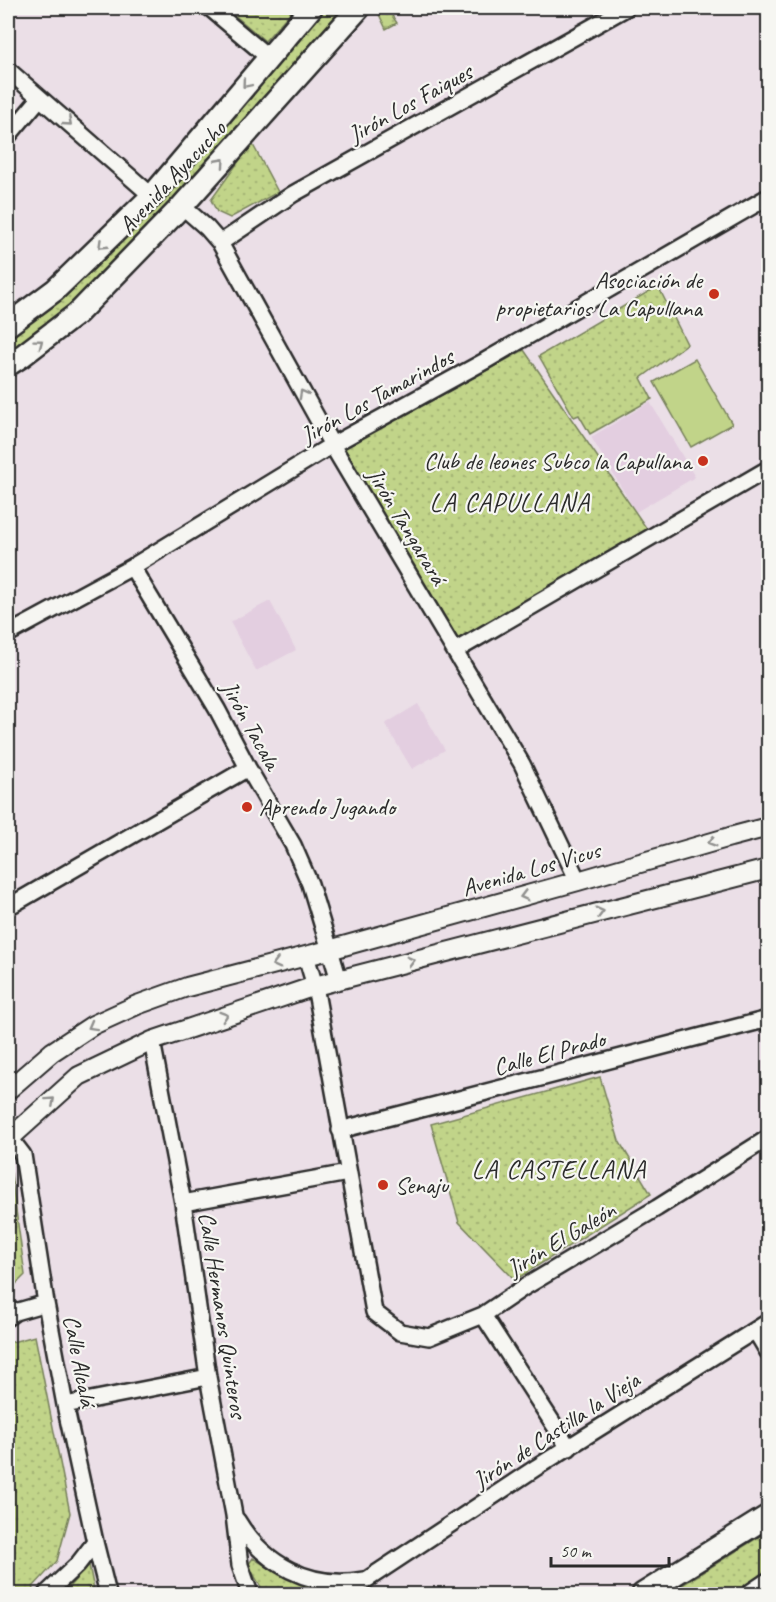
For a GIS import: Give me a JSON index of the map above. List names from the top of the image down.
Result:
{
  "streets": {
    "main road": ["Avenida Ayacucho"],
    "street": [
      "Jirón Los Faiques",
      "Jirón Los Tamarindos",
      "Jirón Tangarará",
      "Jirón Tacala",
      "Avenida Los Vicus",
      "Calle El Prado",
      "Jirón El Galeón",
      "Calle Hermanos Quinteros",
      "Calle Alcalá",
      "Jirón de Castilla la Vieja"
    ]
  },
  "crossings": [
    ["Jirón Los Faiques", "Jirón Tangarará"],
    ["Avenida Ayacucho", "Jirón Tangarará"],
    ["Jirón Los Tamarindos", "Jirón Tangarará"],
    ["Jirón Los Tamarindos", "Jirón Tacala"],
    ["Jirón Tangarará", "Avenida Los Vicus"],
    ["Jirón Tacala", "Avenida Los Vicus"],
    ["Calle Hermanos Quinteros", "Jirón de Castilla la Vieja"]
  ],
  "districts": ["LA CAPULLANA", "LA CASTELLANA"],
  "places": [
    "Asociación de propietarios La Capullana",
    "Club de leones Subco la Capullana",
    "Aprendo Jugando",
    "Senaju"
  ],
  "scale_bar": "50 m"
}
